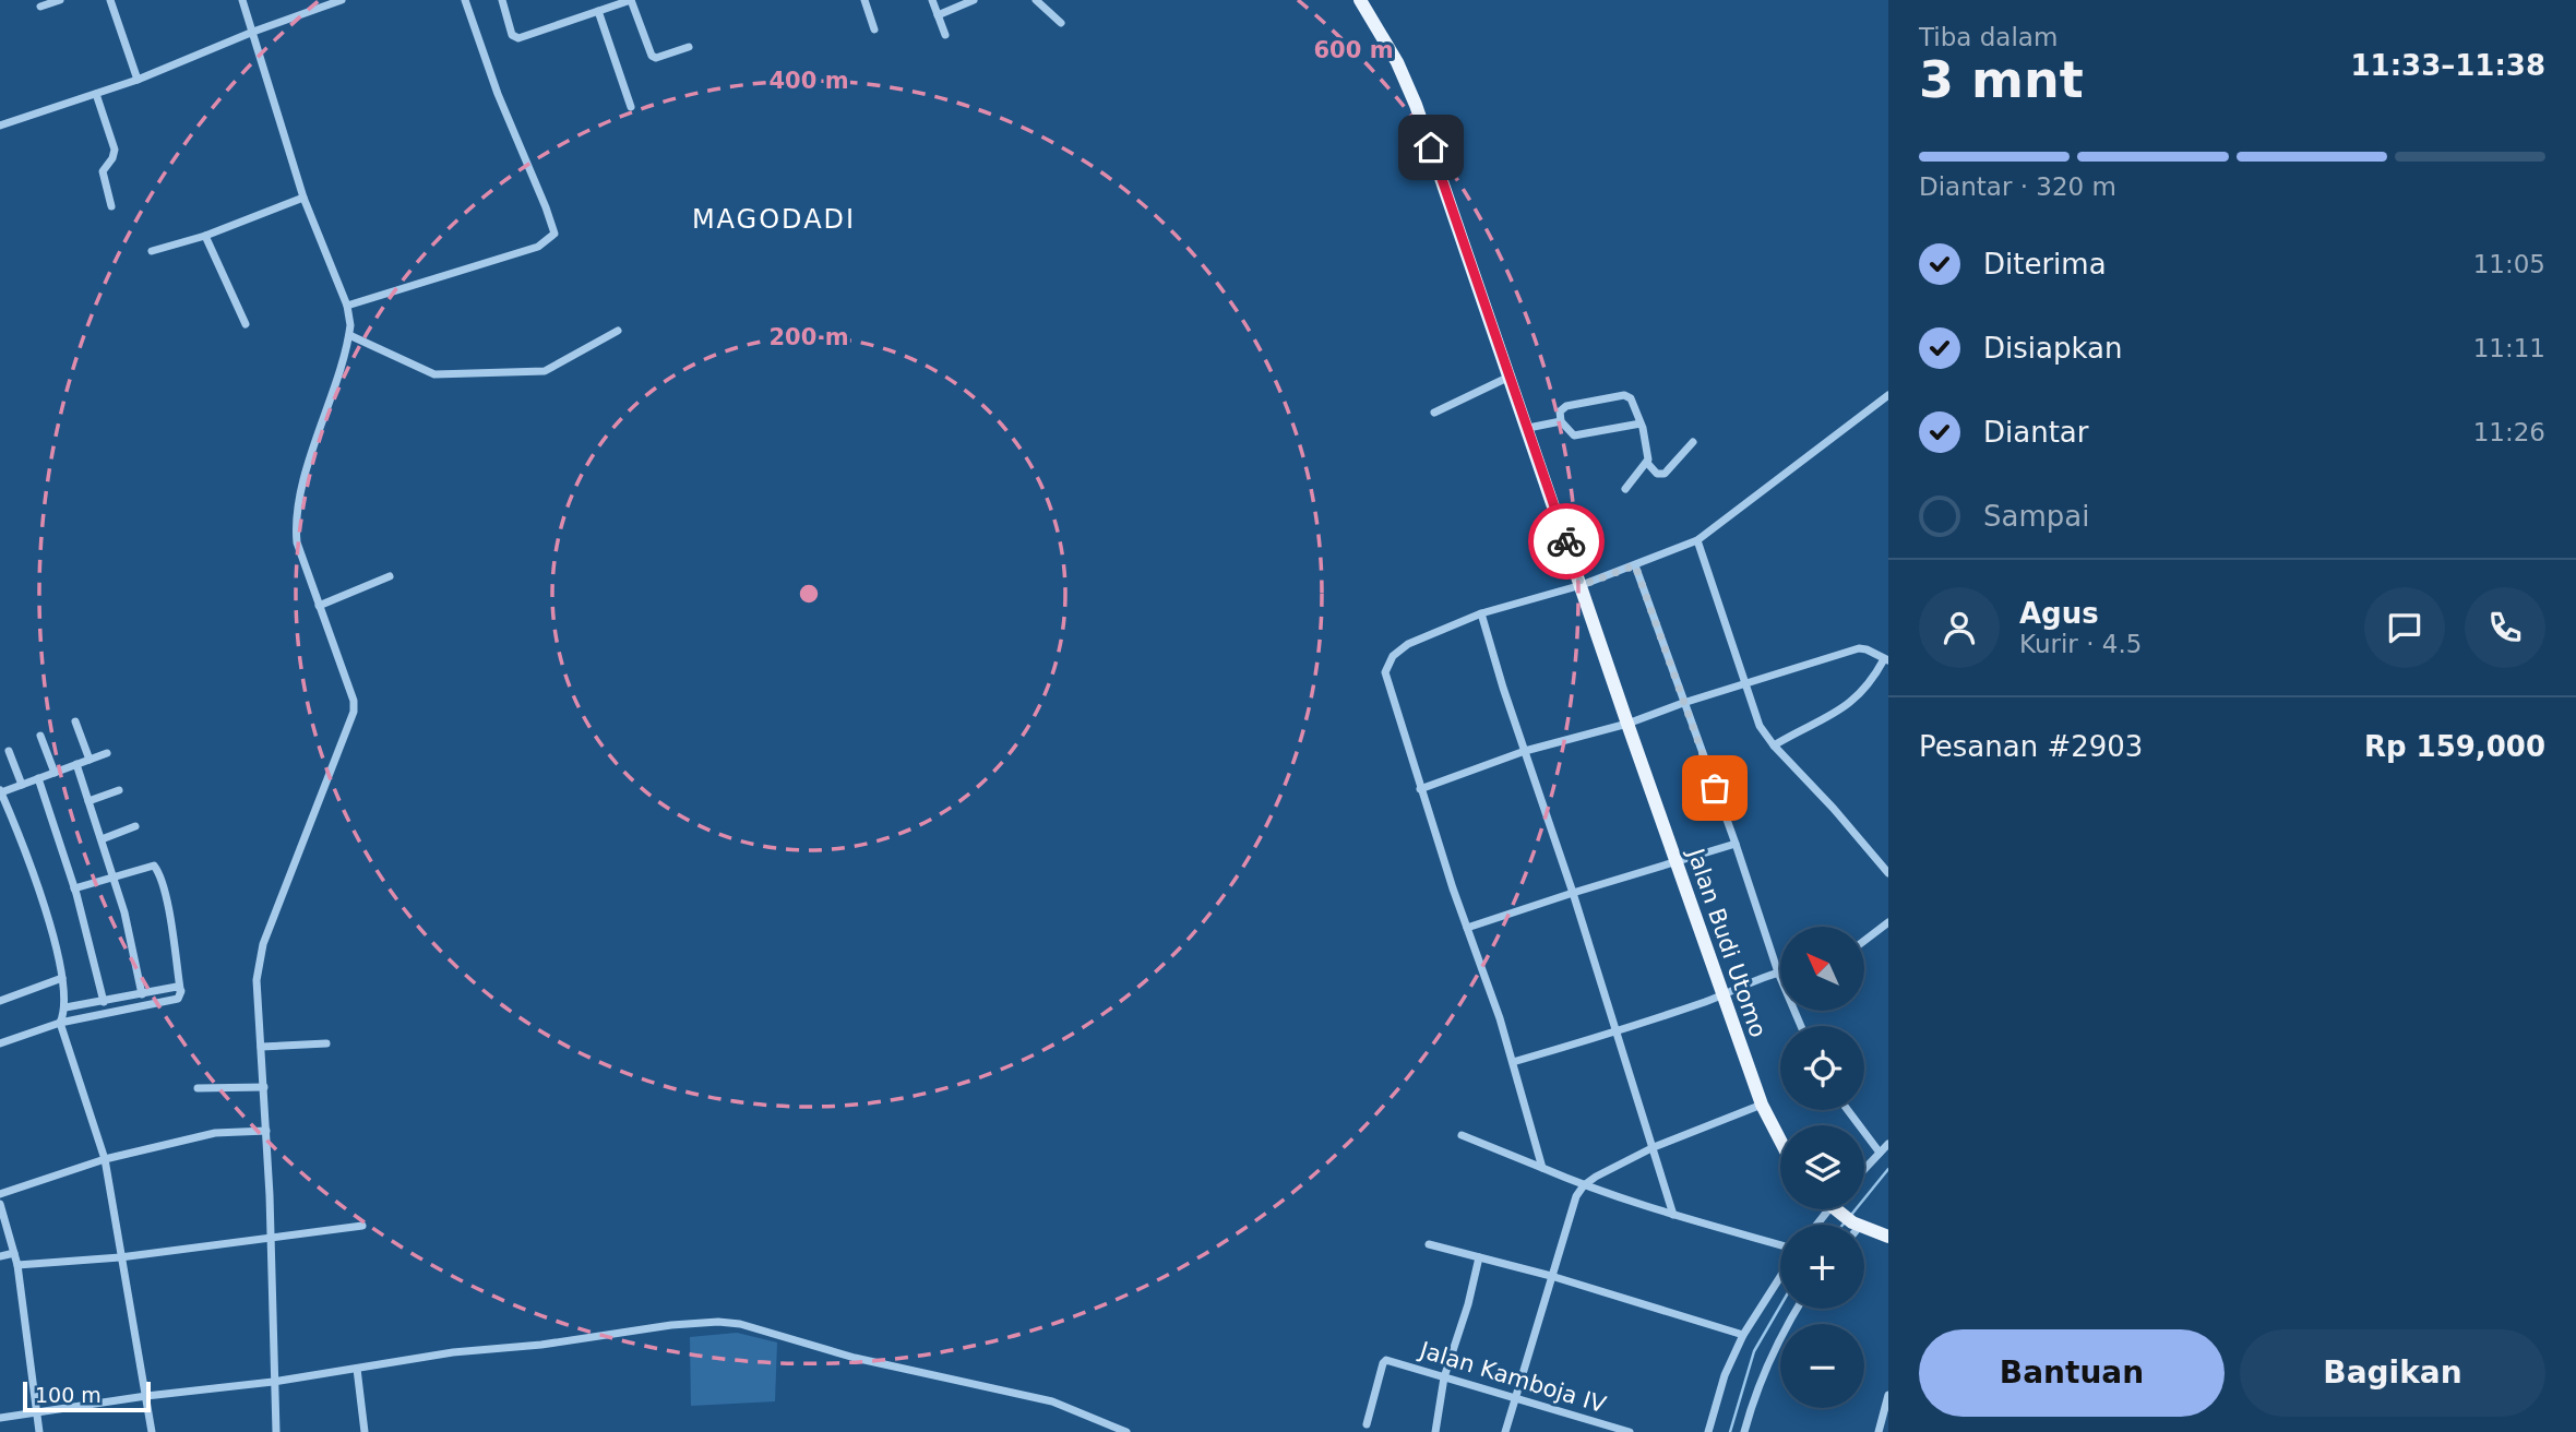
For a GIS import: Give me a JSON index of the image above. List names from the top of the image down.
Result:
{
  "streets": {
    "main road": ["Jalan Budi Utomo"],
    "street": ["Jalan Kamboja IV"]
  },
  "districts": ["MAGODADI"],
  "scale_bar": "100 m",
  "north": "top left",
  "page": {
    "heading": ["3 mnt", "Tiba dalam", "11:33–11:38"],
    "panel": [
      "Agus",
      "Kurir · 4.5",
      "Pesanan #2903",
      "Rp 159,000"
    ],
    "bar": "Diantar · 320 m",
    "list": [
      ["Diterima", "11:05"],
      ["Disiapkan", "11:11"],
      ["Diantar", "11:26"],
      "Sampai"
    ],
    "map_buttons": ["+", "−"],
    "buttons": ["Bantuan", "Bagikan"],
    "scale": "100 m"
  },
  "rings": ["600 m", "400 m", "200 m"]
}
